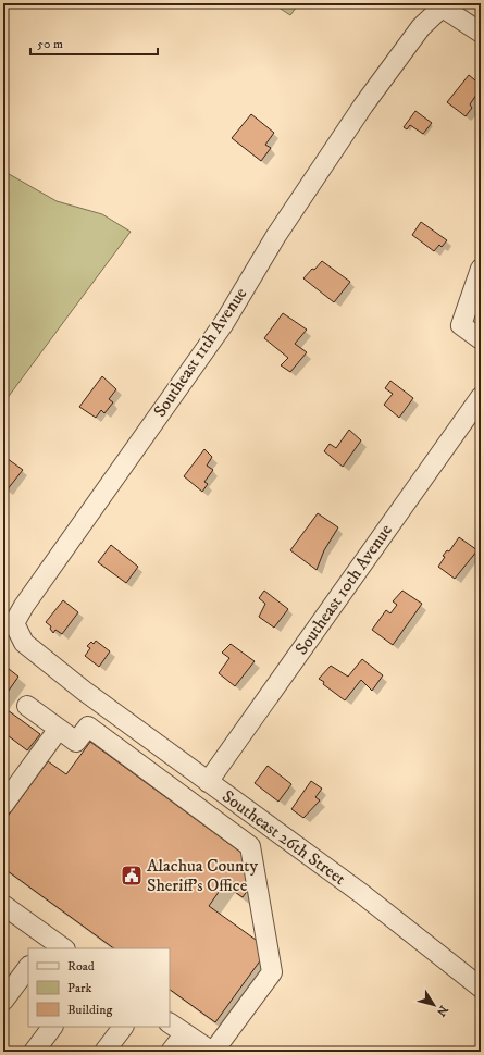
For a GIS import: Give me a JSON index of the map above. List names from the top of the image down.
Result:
{
  "streets": {
    "street": ["Southeast 11th Avenue", "Southeast 10th Avenue", "Southeast 26th Street"]
  },
  "crossings": [
    ["Southeast 11th Avenue", "Southeast 26th Street"],
    ["Southeast 10th Avenue", "Southeast 26th Street"]
  ],
  "places": {
    "public building": ["Alachua County Sheriff's Office"]
  },
  "legend": ["Road", "Park", "Building"],
  "scale_bar": "50 m",
  "north": "bottom right"
}
